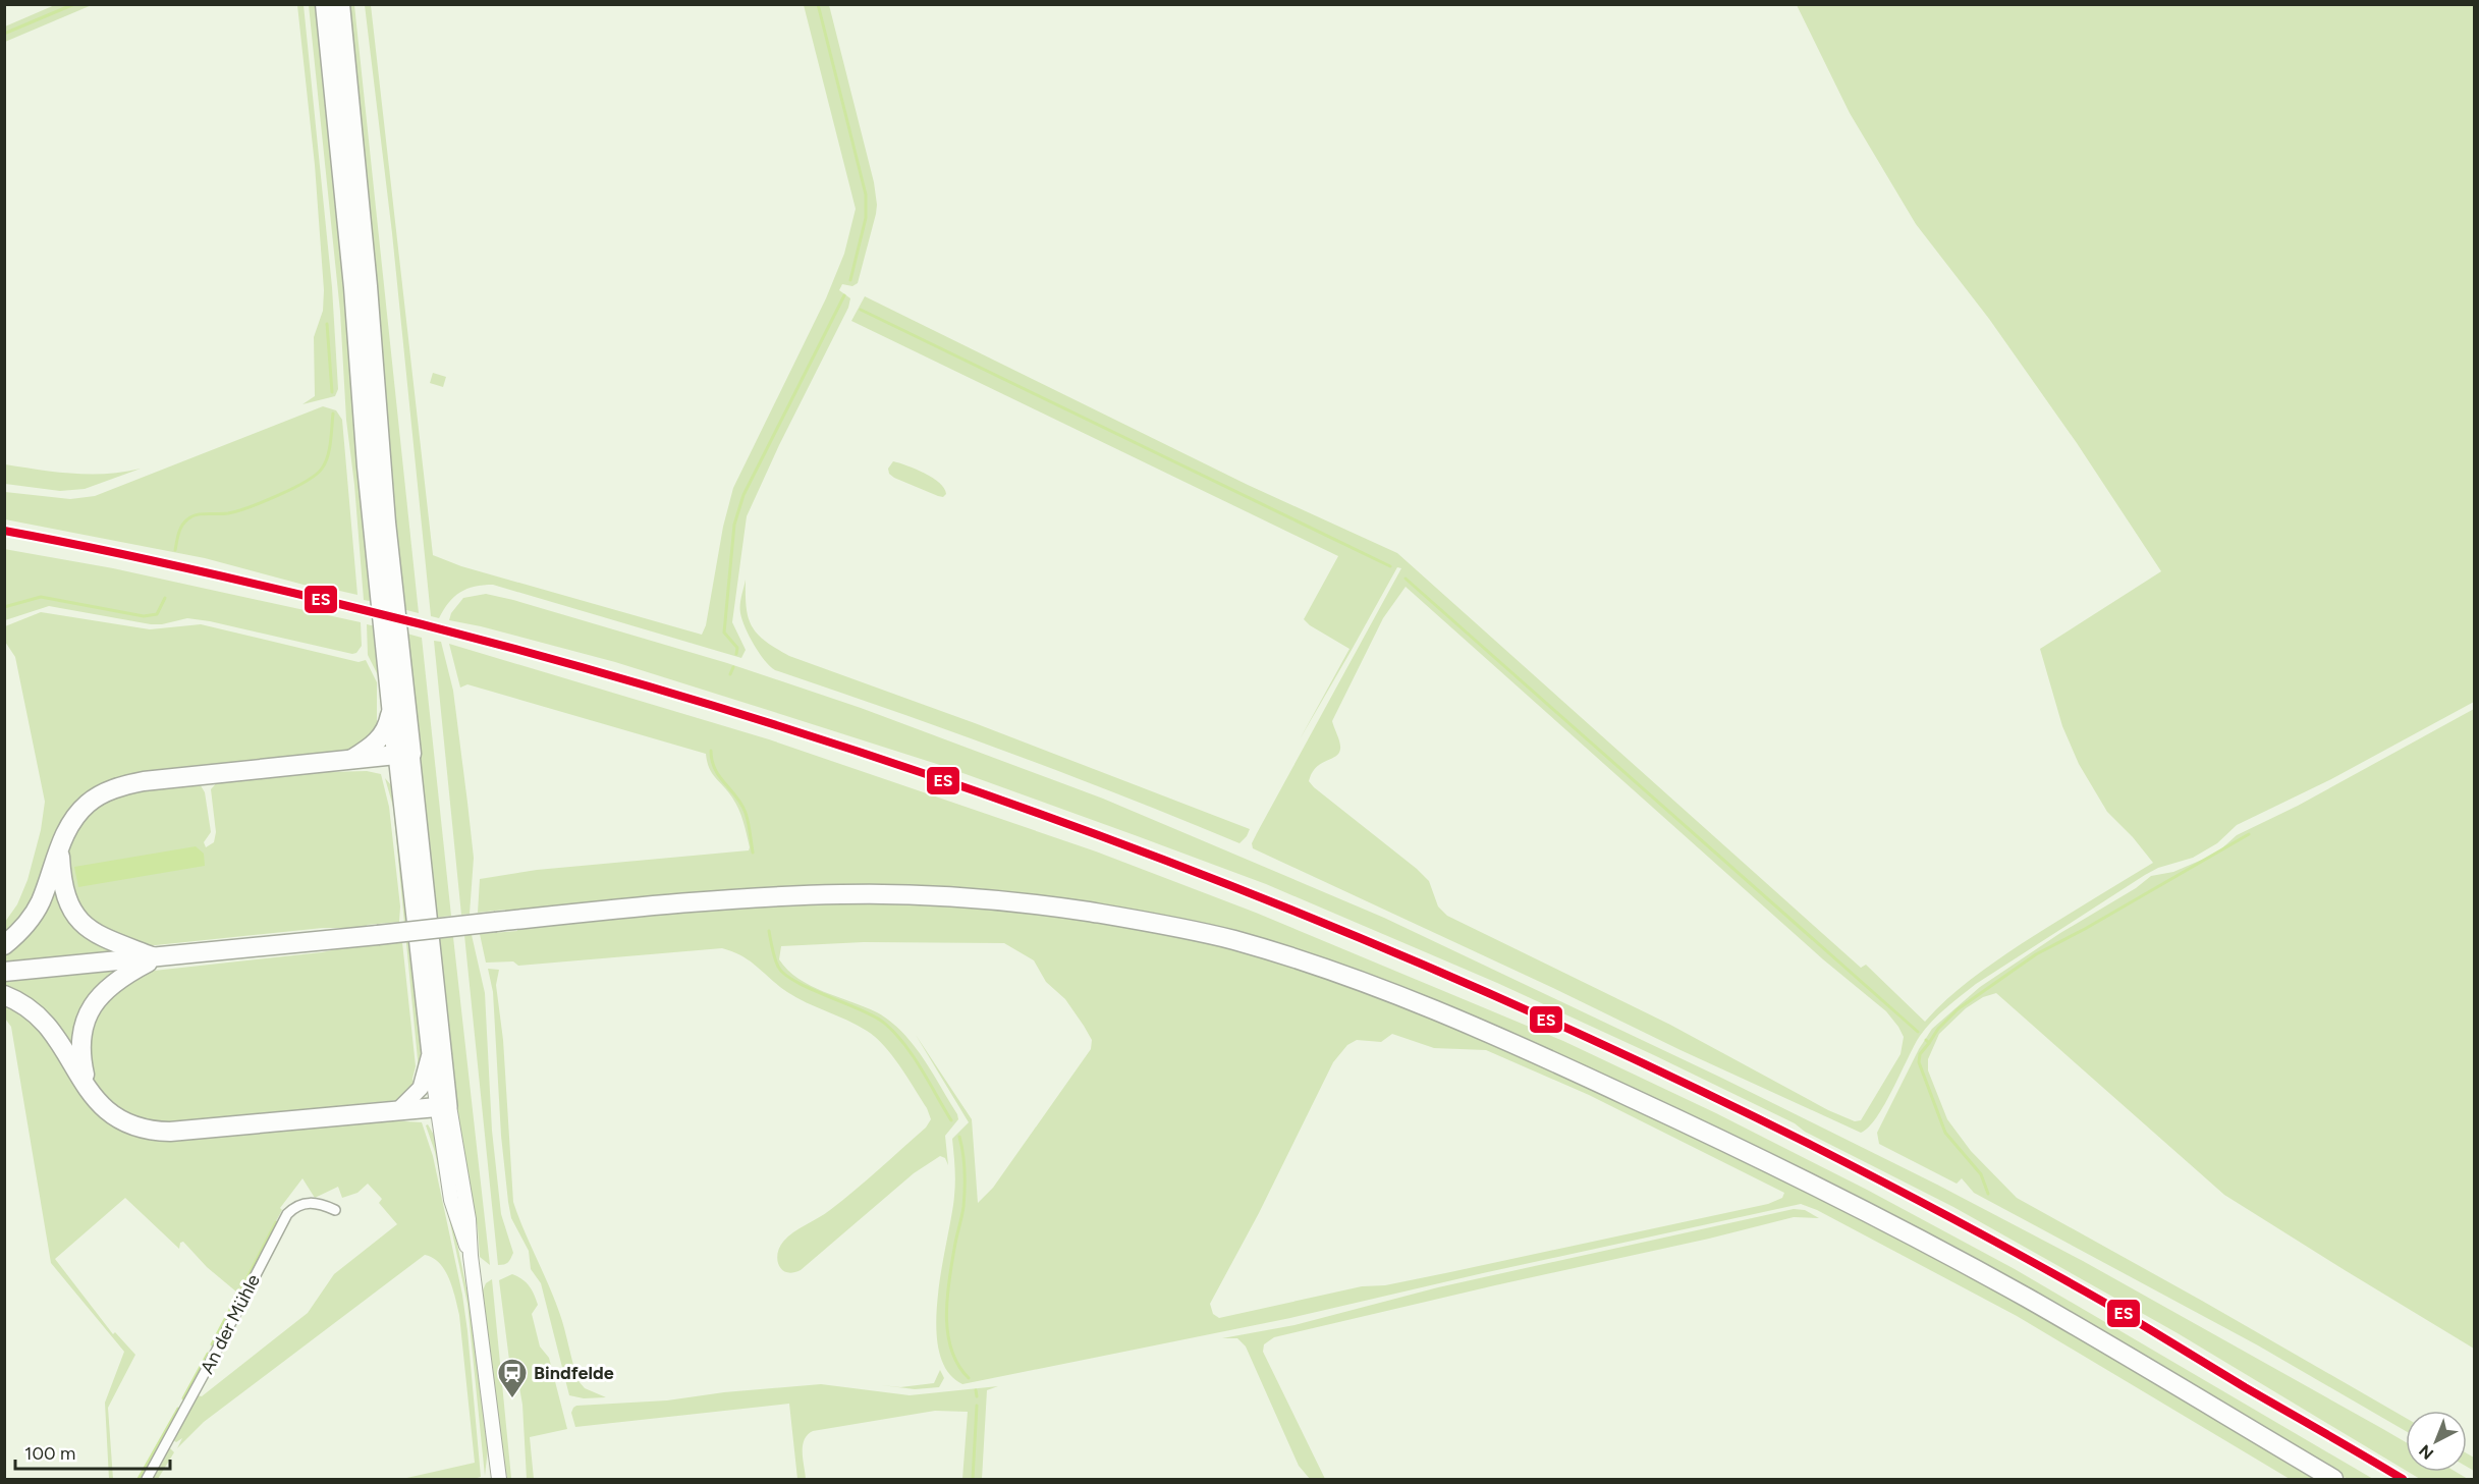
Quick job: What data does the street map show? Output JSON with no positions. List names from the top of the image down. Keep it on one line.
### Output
{"streets":{"street":["An der Mühle"]},"places":{"station":["Bindfelde"]},"lines":["transit line ES"],"scale_bar":"100 m","north":"bottom left"}
